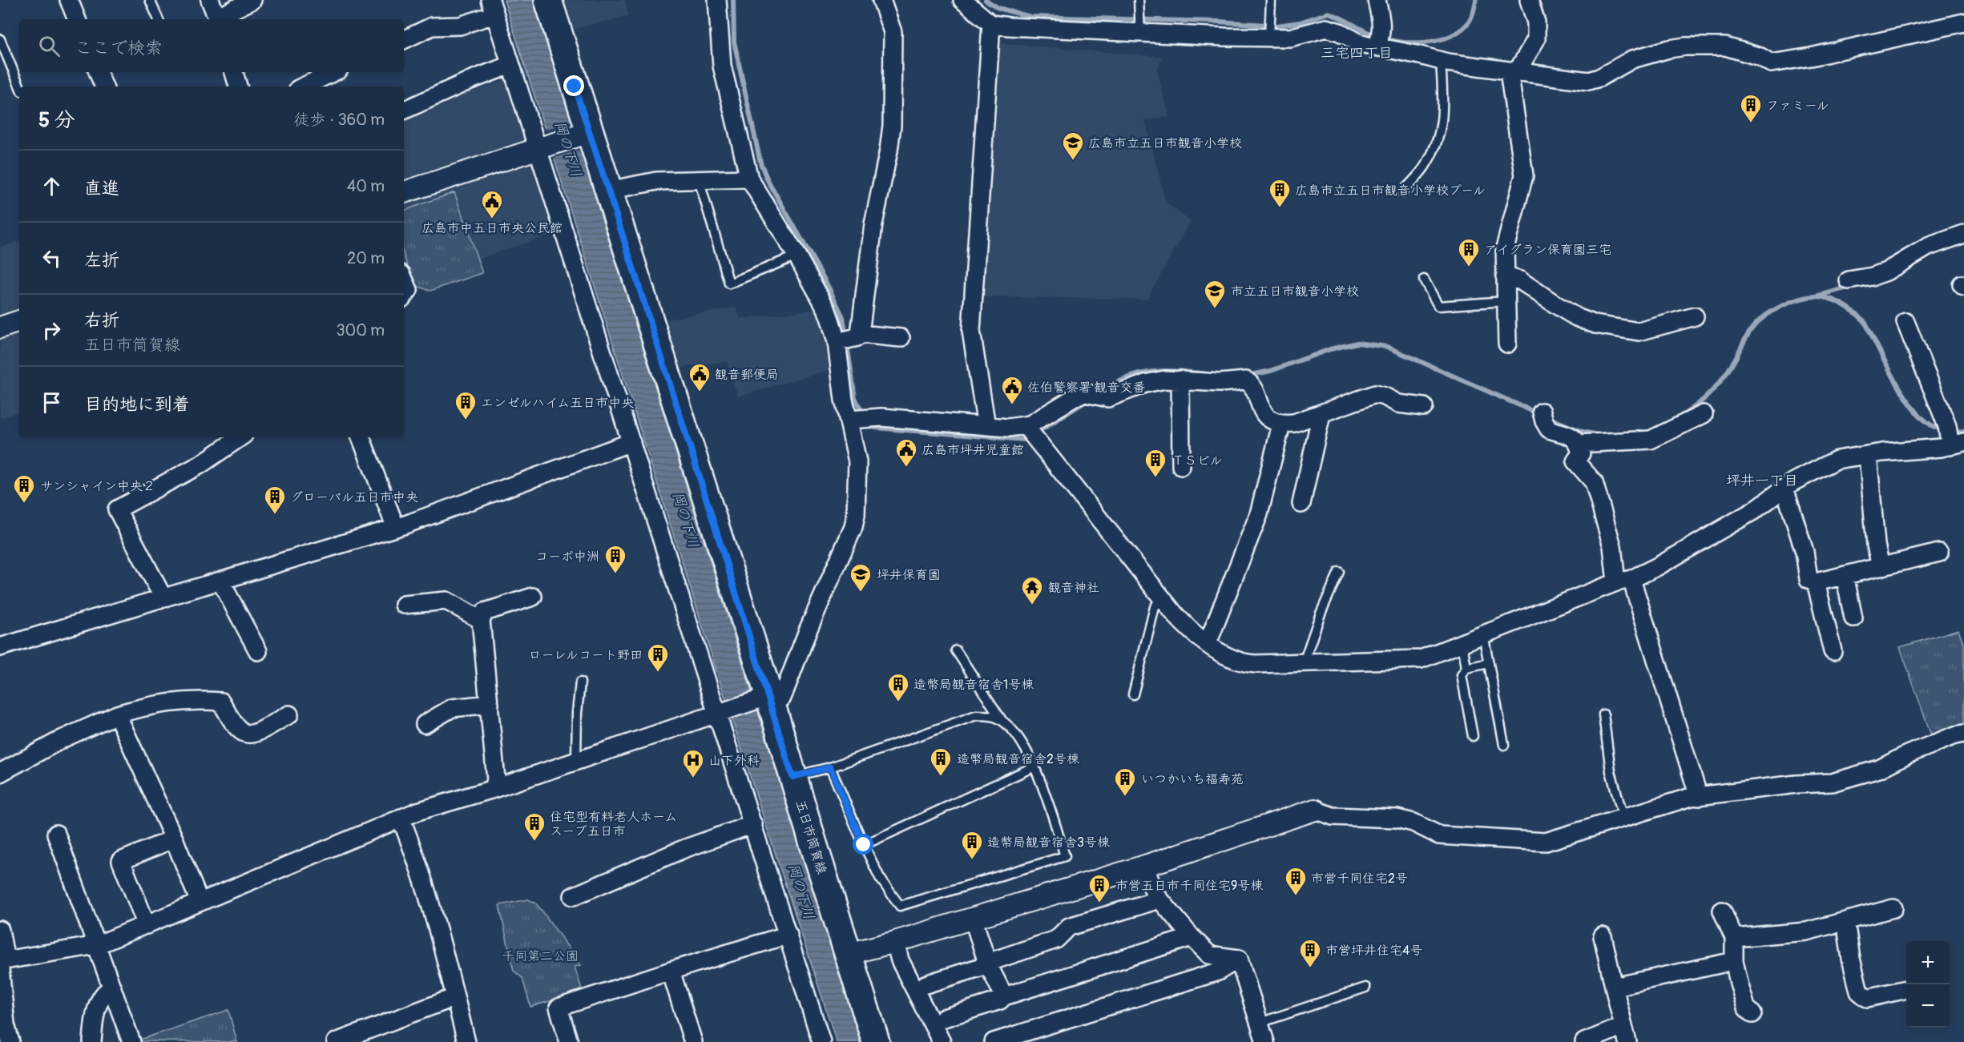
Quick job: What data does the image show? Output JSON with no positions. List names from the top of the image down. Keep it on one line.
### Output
{"streets":{"main road":["五日市筒賀線"]},"districts":["三宅四丁目","坪井一丁目"],"water":["岡の下川"],"parks":["千同第二公園"],"places":{"building":["ファミール","広島市立五日市観音小学校プール","アイグラン保育園三宅","エンゼルハイム五日市中央","ＴＳビル","サンシャイン中央２","グローバル五日市中央","コーポ中洲","ローレルコート野田","造幣局観音宿舎1号棟","造幣局観音宿舎2号棟","いつかいち福寿苑","住宅型有料老人ホーム スープ五日市","造幣局観音宿舎3号棟","市営千同住宅2号","市営五日市千同住宅9号棟","市営坪井住宅4号"],"school or university":["広島市立五日市観音小学校","市立五日市観音小学校","坪井保育園"],"public building":["広島市中五日市央公民館","観音郵便局","佐伯警察署 観音交番","広島市坪井児童館"],"temple":["観音神社"],"hospital":["山下外科"]},"page":{"search":"ここで検索","heading":["5 分","徒歩 · 360 m"],"list":[["直進","40 m"],["左折","20 m"],["右折","五日市筒賀線","300 m"],"目的地に到着"],"map_buttons":["+","−"]}}
